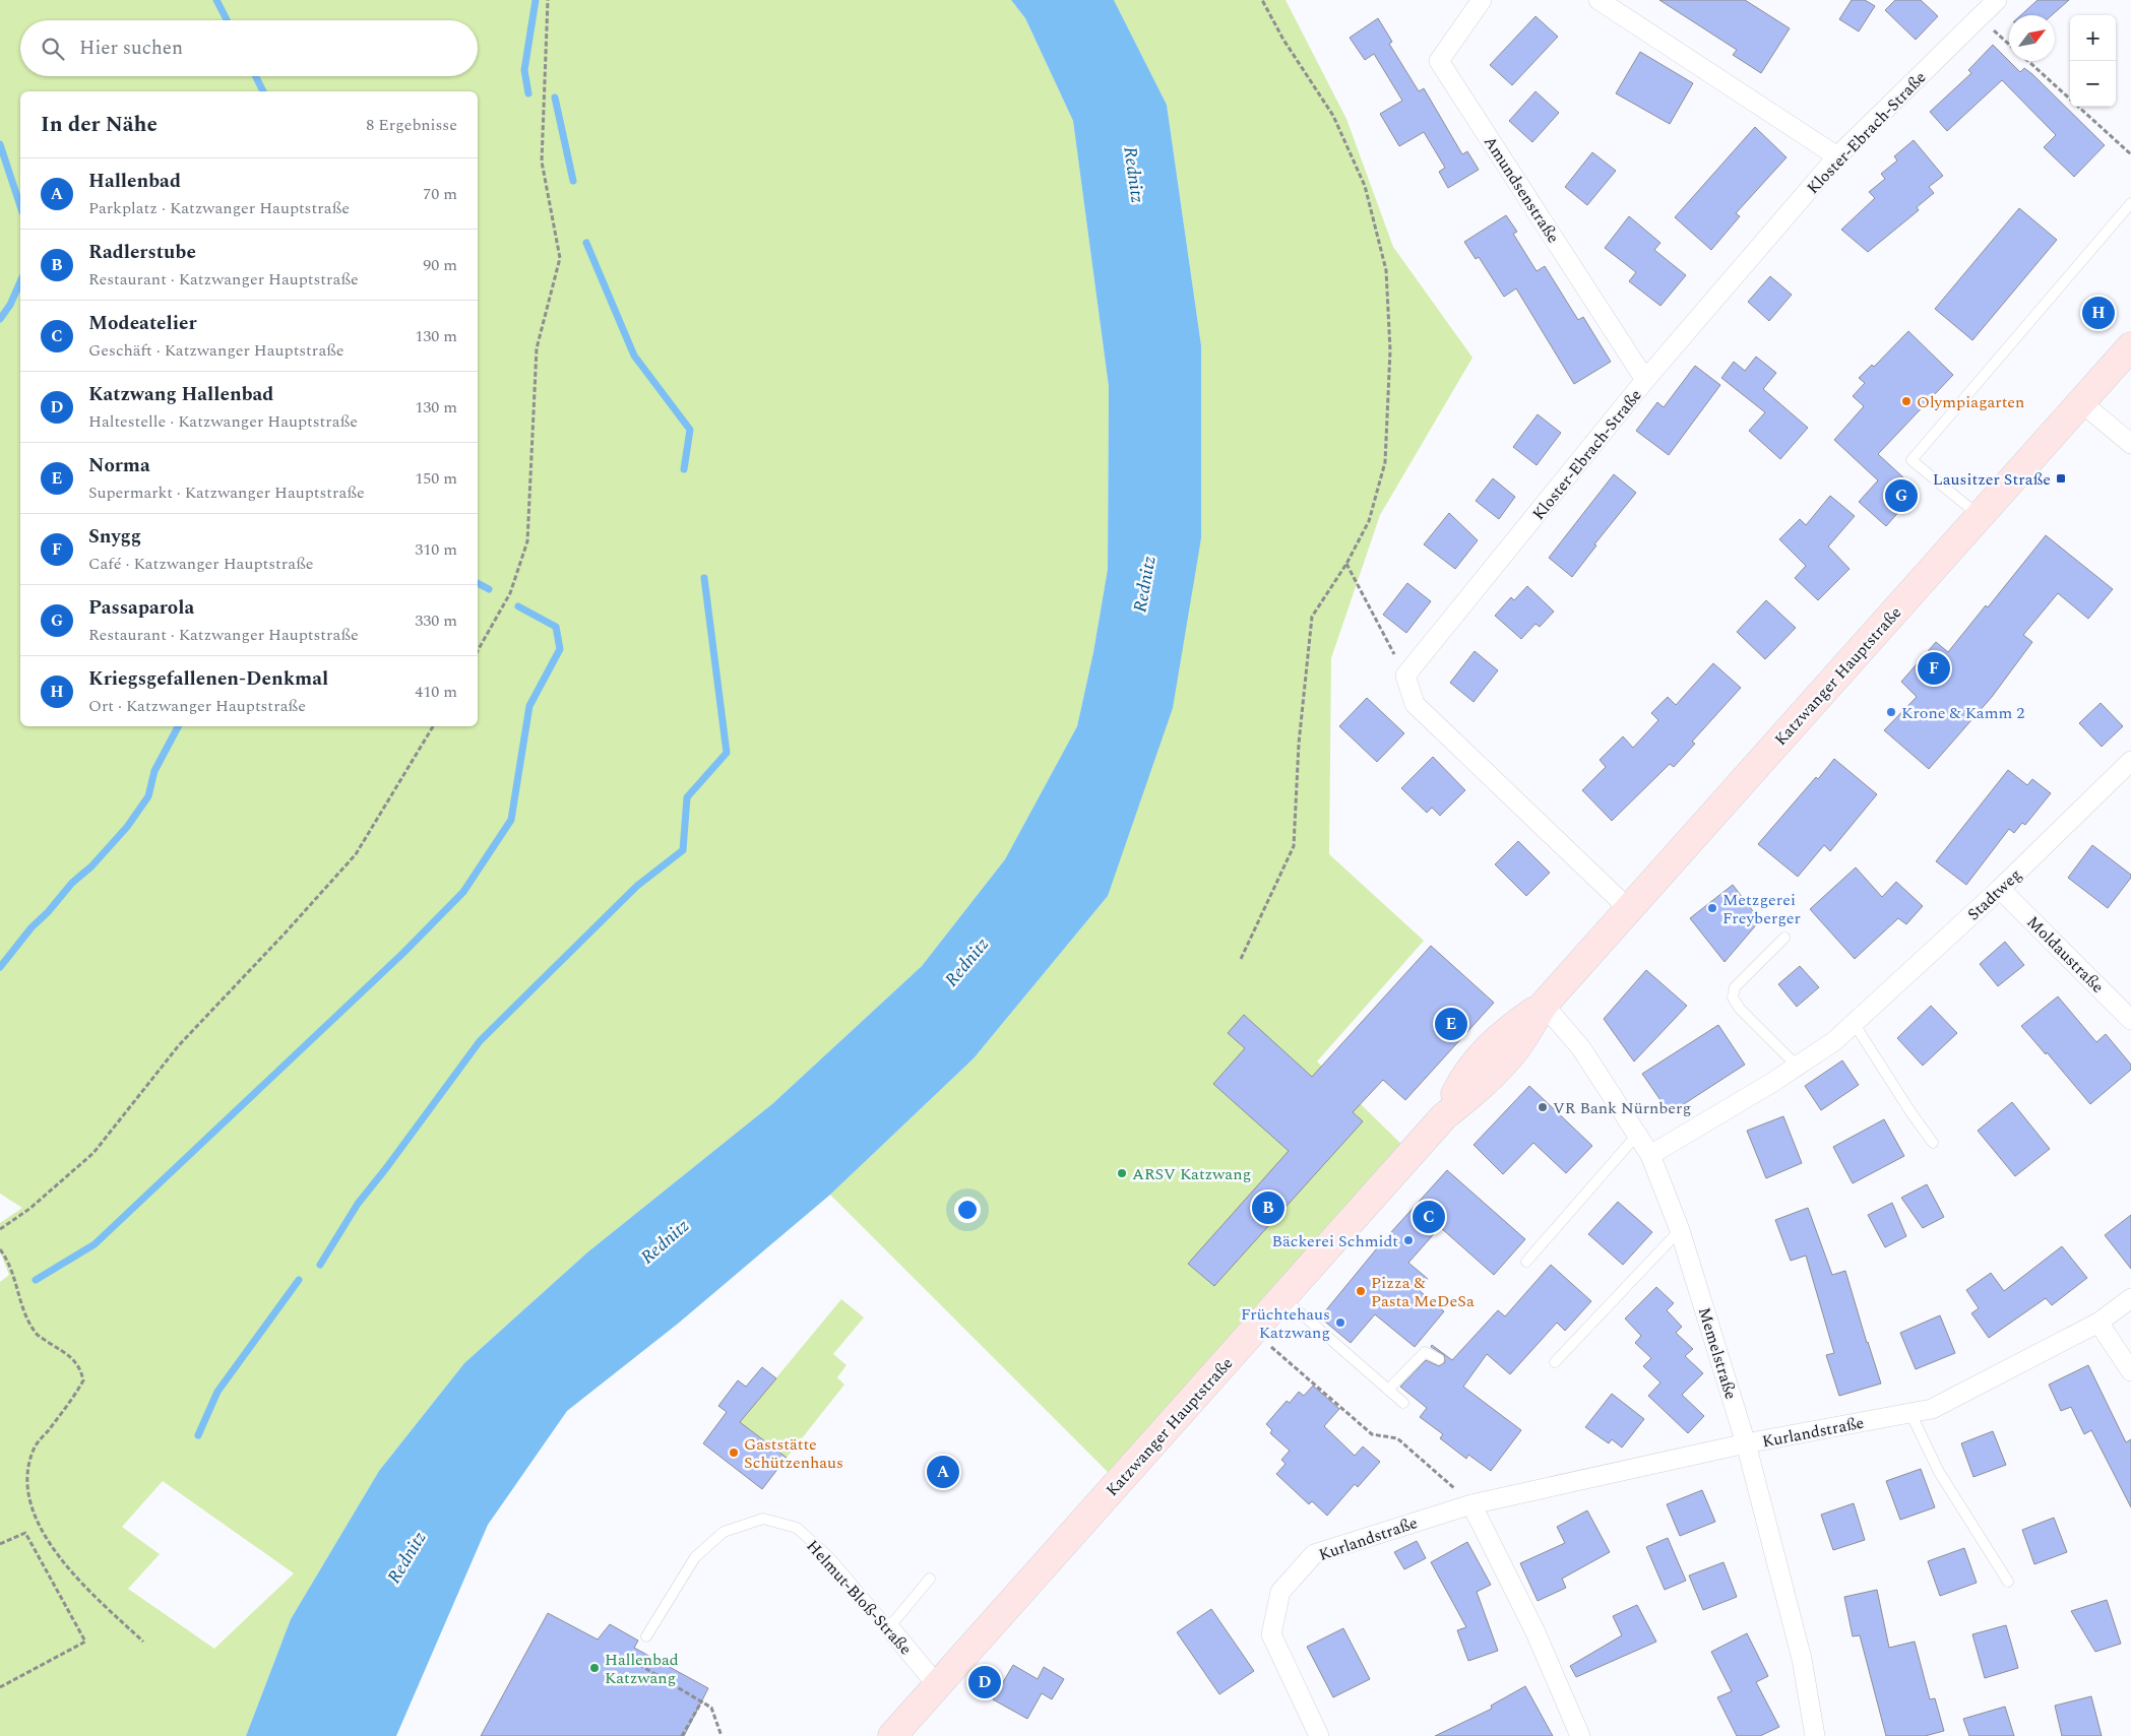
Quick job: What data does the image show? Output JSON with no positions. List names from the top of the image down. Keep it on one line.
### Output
{"streets":{"main road":["Katzwanger Hauptstraße"],"street":["Kloster-Ebrach-Straße","Amundsenstraße","Stadtweg","Moldaustraße","Memelstraße","Kurlandstraße","Helmut-Bloß-Straße"]},"crossings":[["Kloster-Ebrach-Straße","Amundsenstraße"],["Katzwanger Hauptstraße","Memelstraße"],["Katzwanger Hauptstraße","Helmut-Bloß-Straße"],["Stadtweg","Moldaustraße"],["Stadtweg","Memelstraße"],["Memelstraße","Kurlandstraße"]],"water":["Rednitz"],"places":{"other":["Olympiagarten","Krone & Kamm 2","Metzgerei Freyberger","VR Bank Nürnberg","ARSV Katzwang","Bäckerei Schmidt","Pizza & Pasta MeDeSa","Früchtehaus Katzwang","Gaststätte Schützenhaus","Hallenbad Katzwang"],"transit":["Lausitzer Straße"]},"north":"top right","page":{"map_buttons":["+","−"],"search":"Hier suchen","heading":["In der Nähe","8 Ergebnisse"],"list":[{"mark":"A","name":"Hallenbad","note":"Parkplatz · Katzwanger Hauptstraße","value":"70 m"},{"mark":"B","name":"Radlerstube","note":"Restaurant · Katzwanger Hauptstraße","value":"90 m"},{"mark":"C","name":"Modeatelier","note":"Geschäft · Katzwanger Hauptstraße","value":"130 m"},{"mark":"D","name":"Katzwang Hallenbad","note":"Haltestelle · Katzwanger Hauptstraße","value":"130 m"},{"mark":"E","name":"Norma","note":"Supermarkt · Katzwanger Hauptstraße","value":"150 m"},{"mark":"F","name":"Snygg","note":"Café · Katzwanger Hauptstraße","value":"310 m"},{"mark":"G","name":"Passaparola","note":"Restaurant · Katzwanger Hauptstraße","value":"330 m"},{"mark":"H","name":"Kriegsgefallenen-Denkmal","note":"Ort · Katzwanger Hauptstraße","value":"410 m"}],"pins":["H","G","F","E","B","C","A","D"]}}
